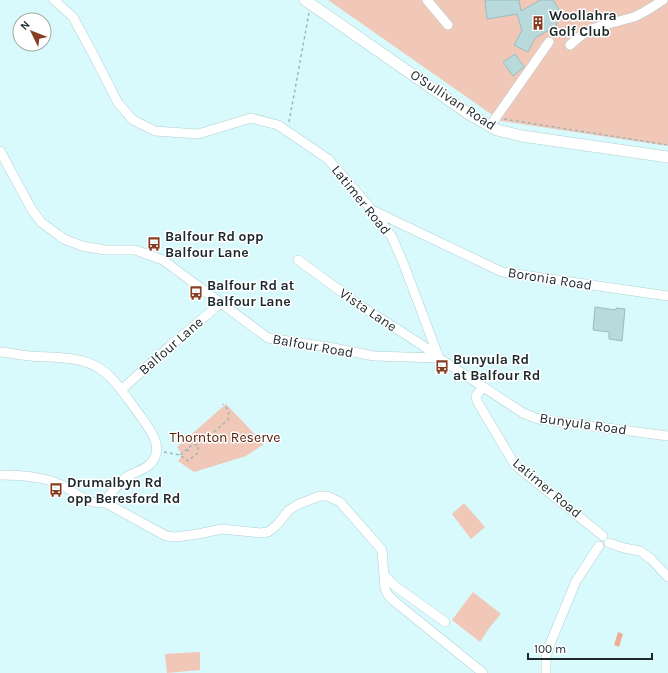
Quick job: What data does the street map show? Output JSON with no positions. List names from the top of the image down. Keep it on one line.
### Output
{"streets":{"main road":["O'Sullivan Road"],"street":["Latimer Road","Boronia Road","Vista Lane","Balfour Lane","Balfour Road","Bunyula Road"]},"crossings":[["Latimer Road","Boronia Road"],["Latimer Road","Vista Lane"],["Latimer Road","Balfour Road"],["Latimer Road","Bunyula Road"],["Vista Lane","Balfour Road"],["Balfour Lane","Balfour Road"]],"parks":["Thornton Reserve"],"places":{"building":["Woollahra Golf Club"],"bus stop":["Balfour Rd opp Balfour Lane","Balfour Rd at Balfour Lane","Bunyula Rd at Balfour Rd","Drumalbyn Rd opp Beresford Rd"]},"scale_bar":"100 m","north":"top left"}
